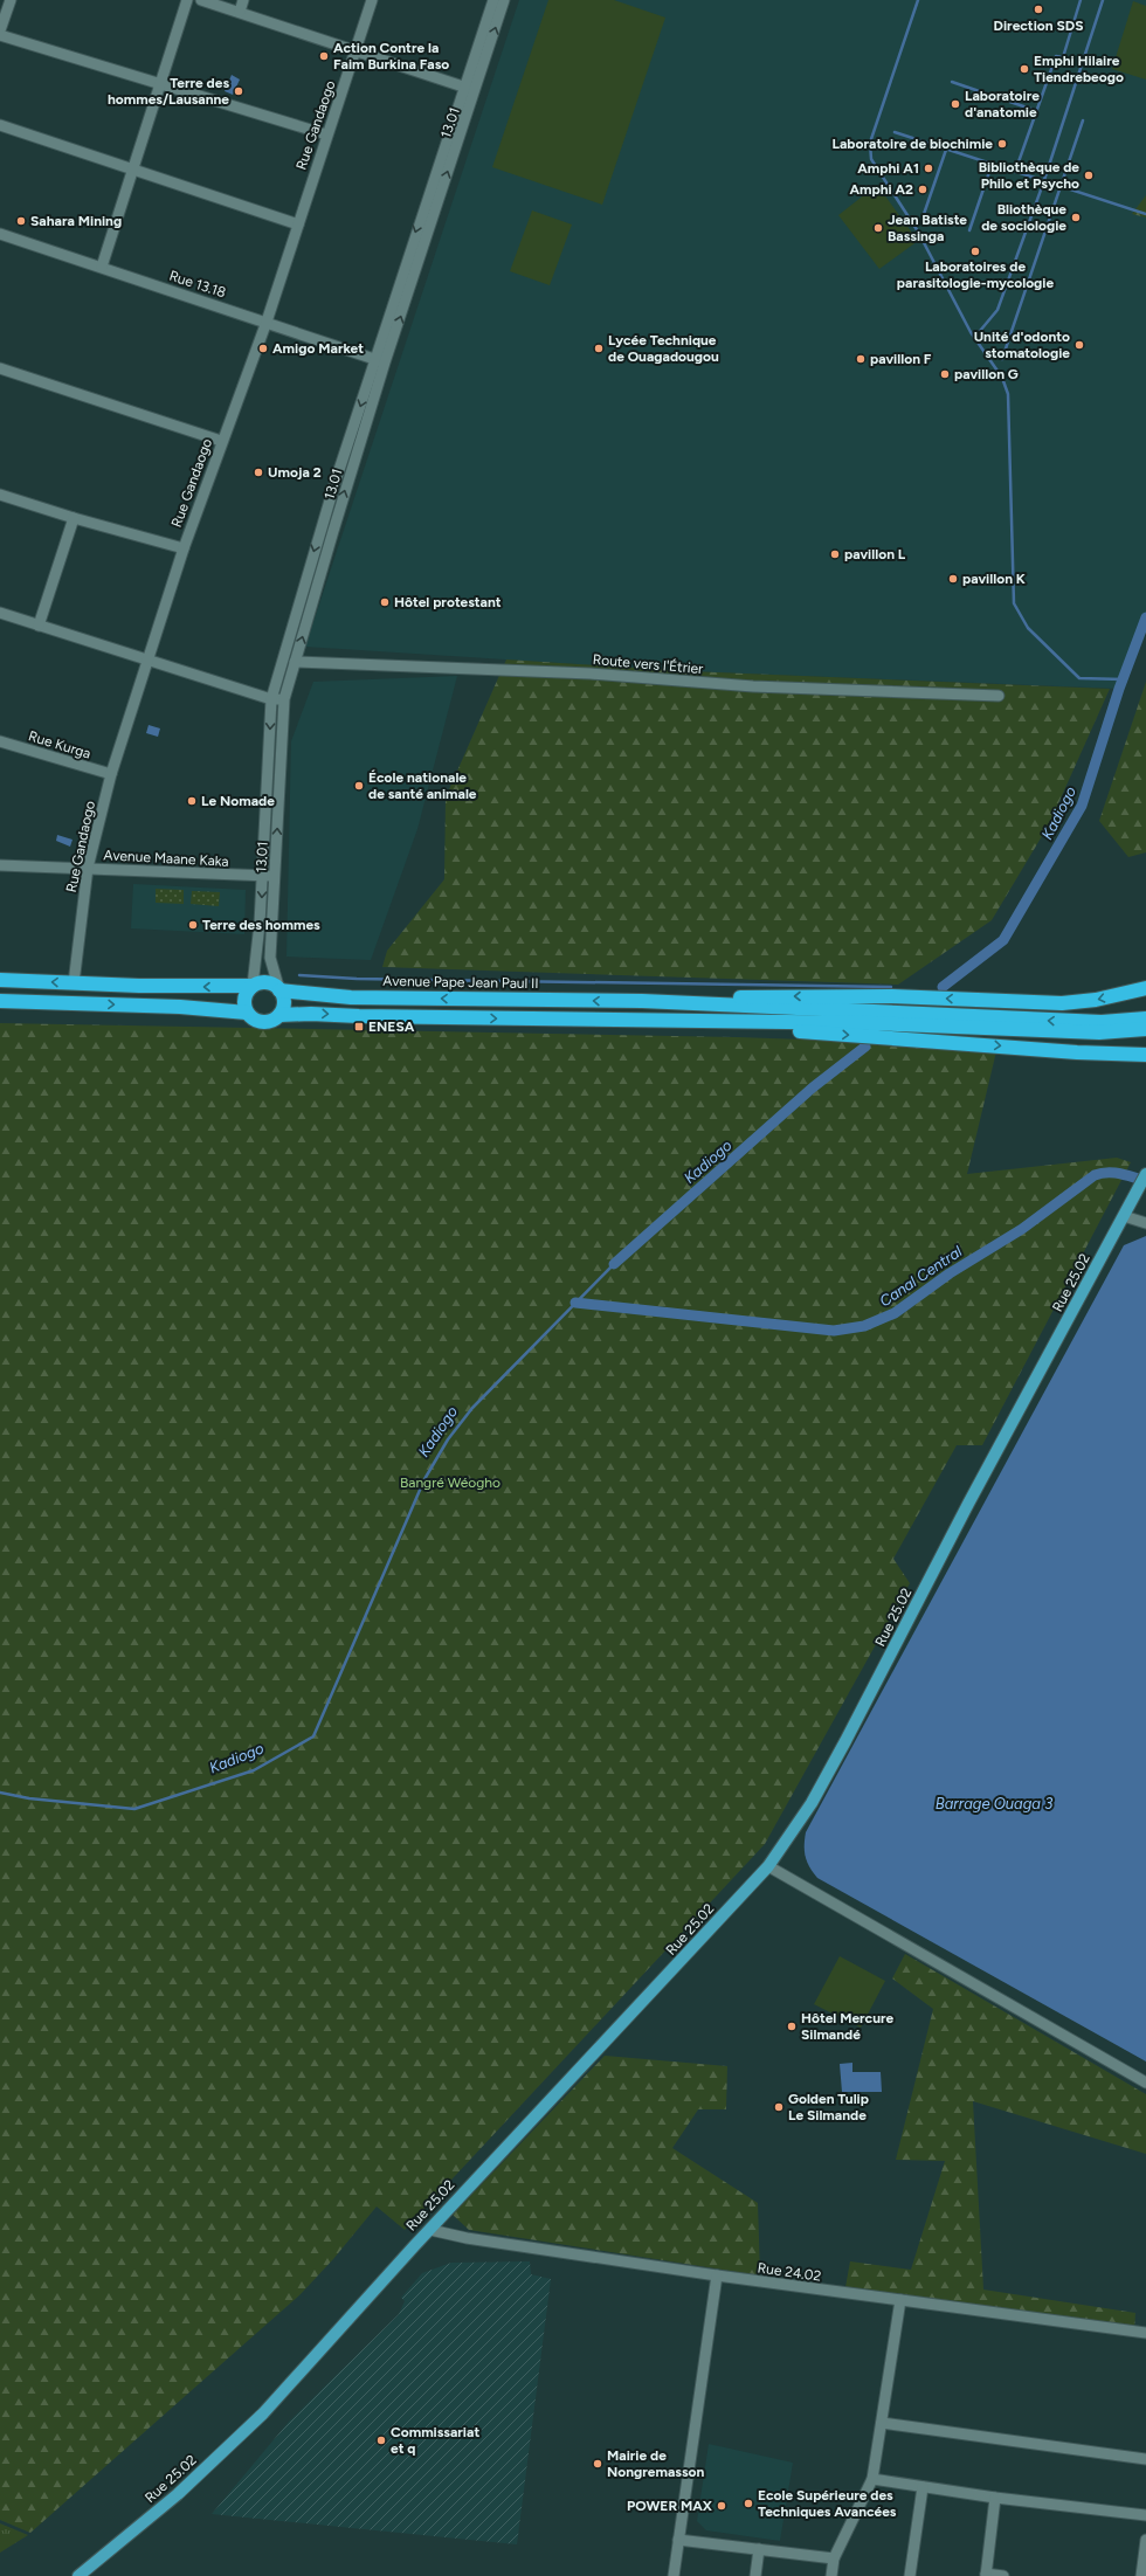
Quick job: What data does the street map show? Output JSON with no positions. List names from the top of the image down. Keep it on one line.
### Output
{"streets":{"highway":["Avenue Pape Jean Paul II"],"main road":["Rue 25.02"],"street":["13.01","Rue Gandaogo","Rue 13.18","Route vers l'Étrier","Rue Kurga","Avenue Maane Kaka","Rue 24.02"]},"crossings":[["13.01","Rue 13.18"],["13.01","Route vers l'Étrier"],["13.01","Avenue Maane Kaka"],["13.01","Avenue Pape Jean Paul II"],["Rue Gandaogo","Rue 13.18"],["Rue Gandaogo","Rue Kurga"],["Rue Gandaogo","Avenue Maane Kaka"],["Rue Gandaogo","Avenue Pape Jean Paul II"],["Rue 25.02","Rue 24.02"]],"water":["Kadiogo","Canal Central","Barrage Ouaga 3"],"parks":["Bangré Wéogho"],"places":{"other":["Direction SDS","Action Contre la Faim Burkina Faso","Emphi Hilaire Tiendrebeogo","Terre des hommes/Lausanne","Laboratoire d'anatomie","Laboratoire de biochimie","Amphi A1","Bibliothèque de Philo et Psycho","Amphi A2","Bliothèque de sociologie","Sahara Mining","Jean Batiste Bassinga","Laboratoires de parasitologie-mycologie","Unité d'odonto stomatologie","Amigo Market","Lycée Technique de Ouagadougou","pavillon F","pavillon G","Umoja 2","pavillon L","pavillon K","Hôtel protestant","École nationale de santé animale","Le Nomade","Terre des hommes","Hôtel Mercure Silmandé","Golden Tulip Le Silmande","Commissariat et q","Mairie de Nongremasson","Ecole Supérieure des Techniques Avancées","POWER MAX"],"transit":["ENESA"]}}
